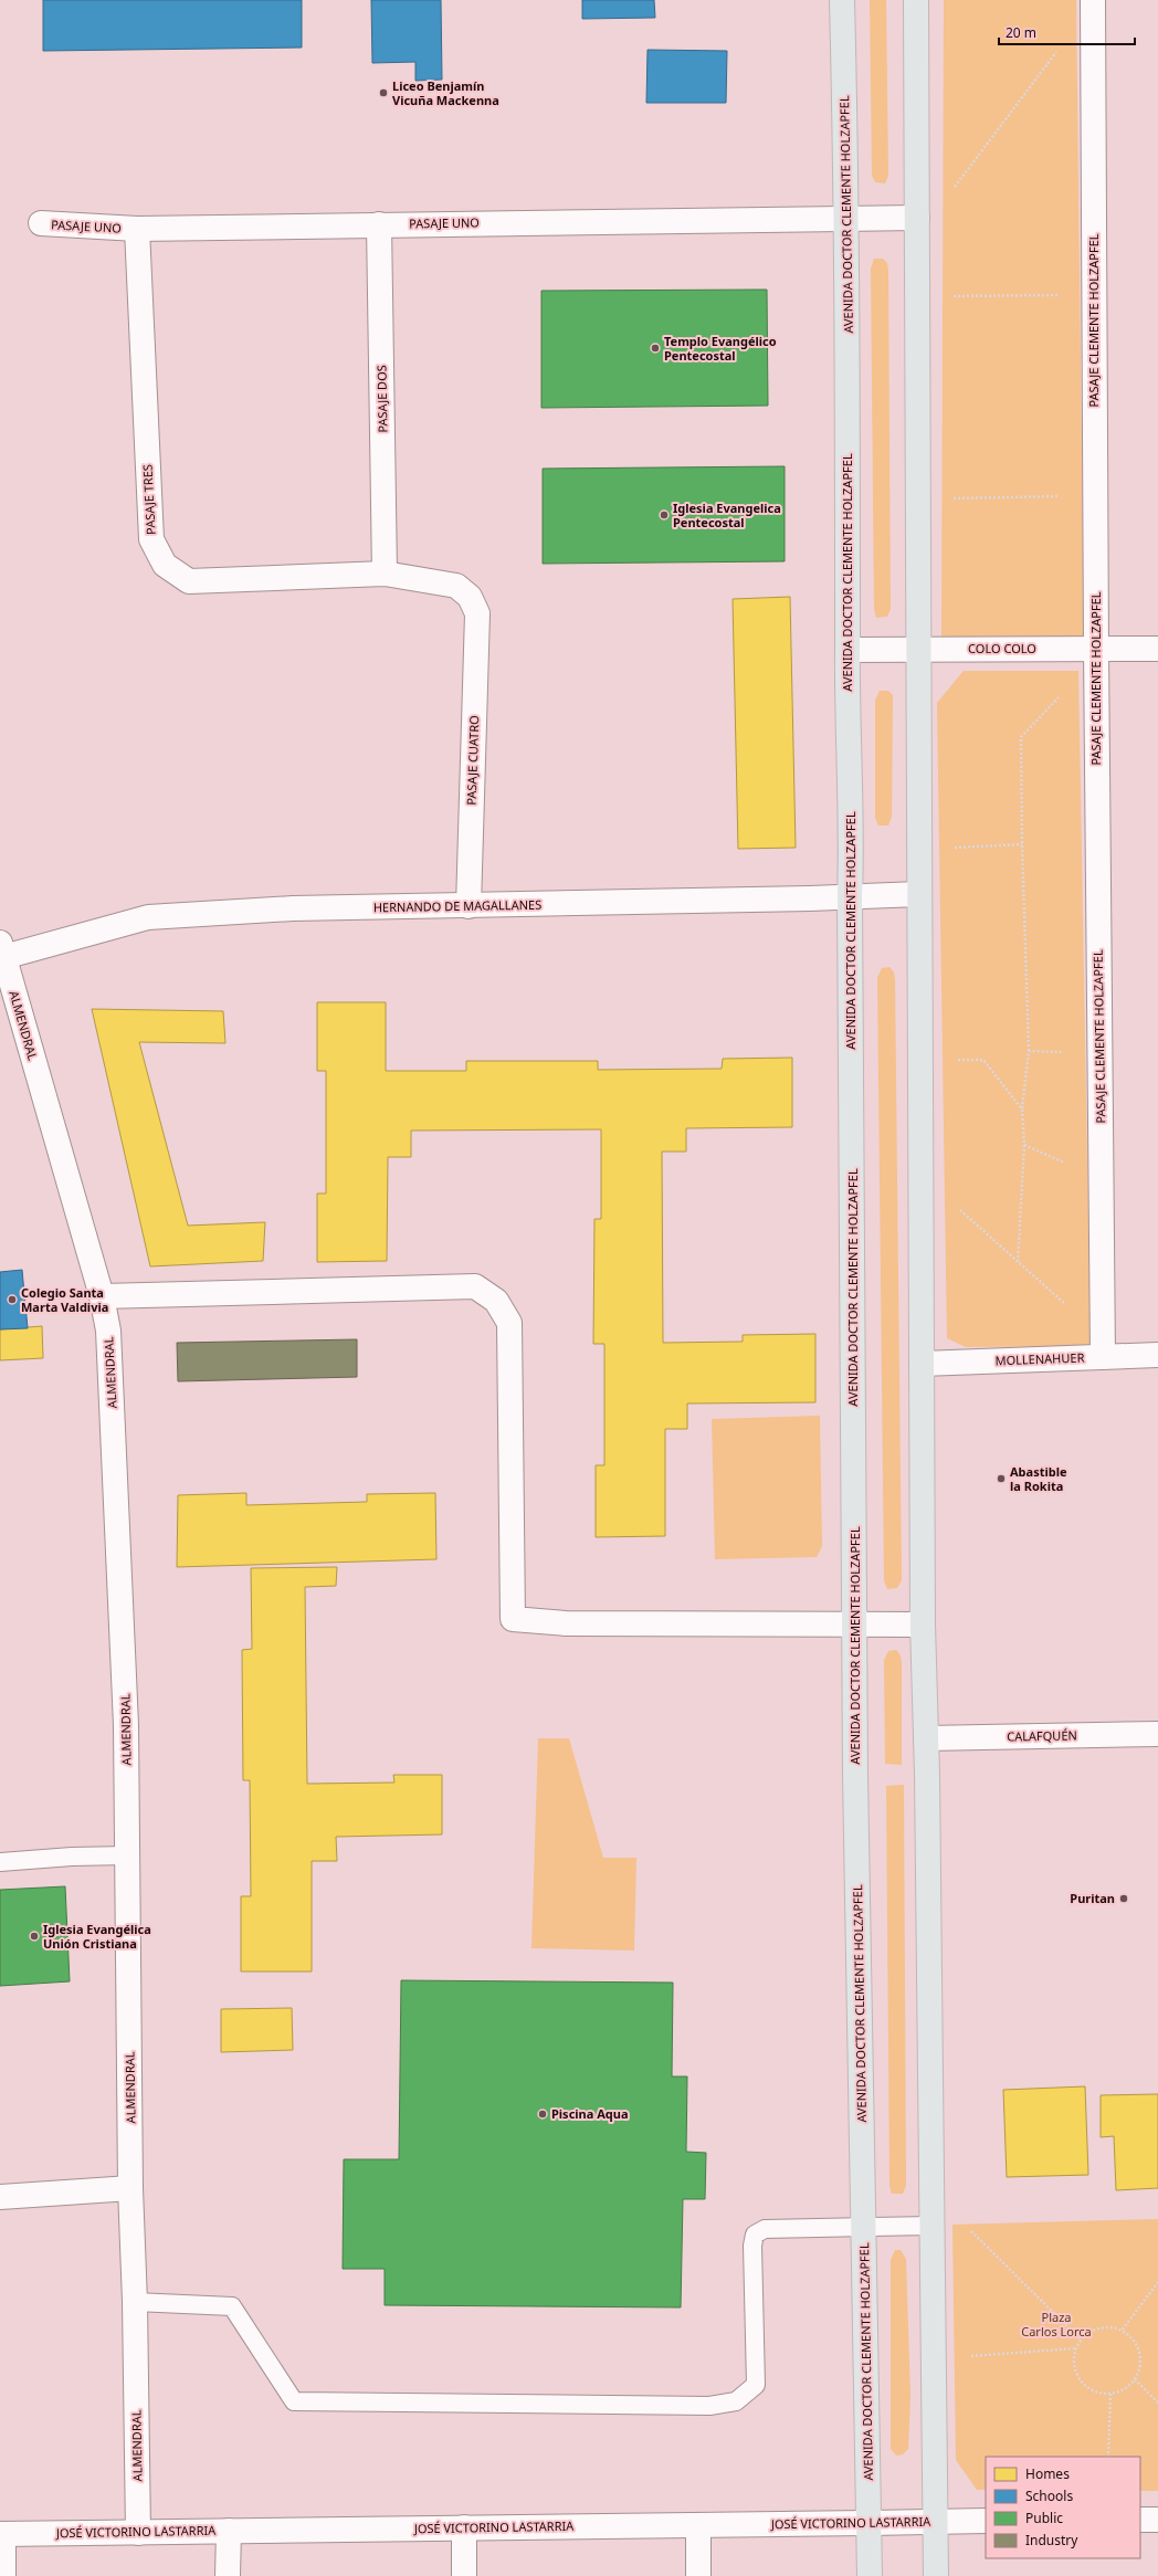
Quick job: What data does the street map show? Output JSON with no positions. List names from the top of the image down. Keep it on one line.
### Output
{"streets":{"main road":["AVENIDA DOCTOR CLEMENTE HOLZAPFEL"],"street":["PASAJE UNO","PASAJE CLEMENTE HOLZAPFEL","PASAJE DOS","PASAJE TRES","COLO COLO","PASAJE CUATRO","HERNANDO DE MAGALLANES","ALMENDRAL","MOLLENAHUER","CALAFQUÉN","JOSÉ VICTORINO LASTARRIA"]},"crossings":[["AVENIDA DOCTOR CLEMENTE HOLZAPFEL","PASAJE UNO"],["AVENIDA DOCTOR CLEMENTE HOLZAPFEL","COLO COLO"],["AVENIDA DOCTOR CLEMENTE HOLZAPFEL","HERNANDO DE MAGALLANES"],["AVENIDA DOCTOR CLEMENTE HOLZAPFEL","JOSÉ VICTORINO LASTARRIA"],["PASAJE UNO","PASAJE DOS"],["PASAJE UNO","PASAJE TRES"],["PASAJE CLEMENTE HOLZAPFEL","COLO COLO"],["PASAJE CLEMENTE HOLZAPFEL","MOLLENAHUER"],["PASAJE DOS","PASAJE TRES"],["PASAJE TRES","PASAJE CUATRO"],["PASAJE CUATRO","HERNANDO DE MAGALLANES"],["HERNANDO DE MAGALLANES","ALMENDRAL"],["ALMENDRAL","JOSÉ VICTORINO LASTARRIA"]],"parks":["Plaza Carlos Lorca"],"places":["Liceo Benjamín Vicuña Mackenna","Templo Evangélico Pentecostal","Iglesia Evangelica Pentecostal","Colegio Santa Marta Valdivia","Abastible la Rokita","Puritan","Iglesia Evangélica Unión Cristiana","Piscina Aqua"],"legend":["Homes","Schools","Public","Industry"],"scale_bar":"20 m"}
